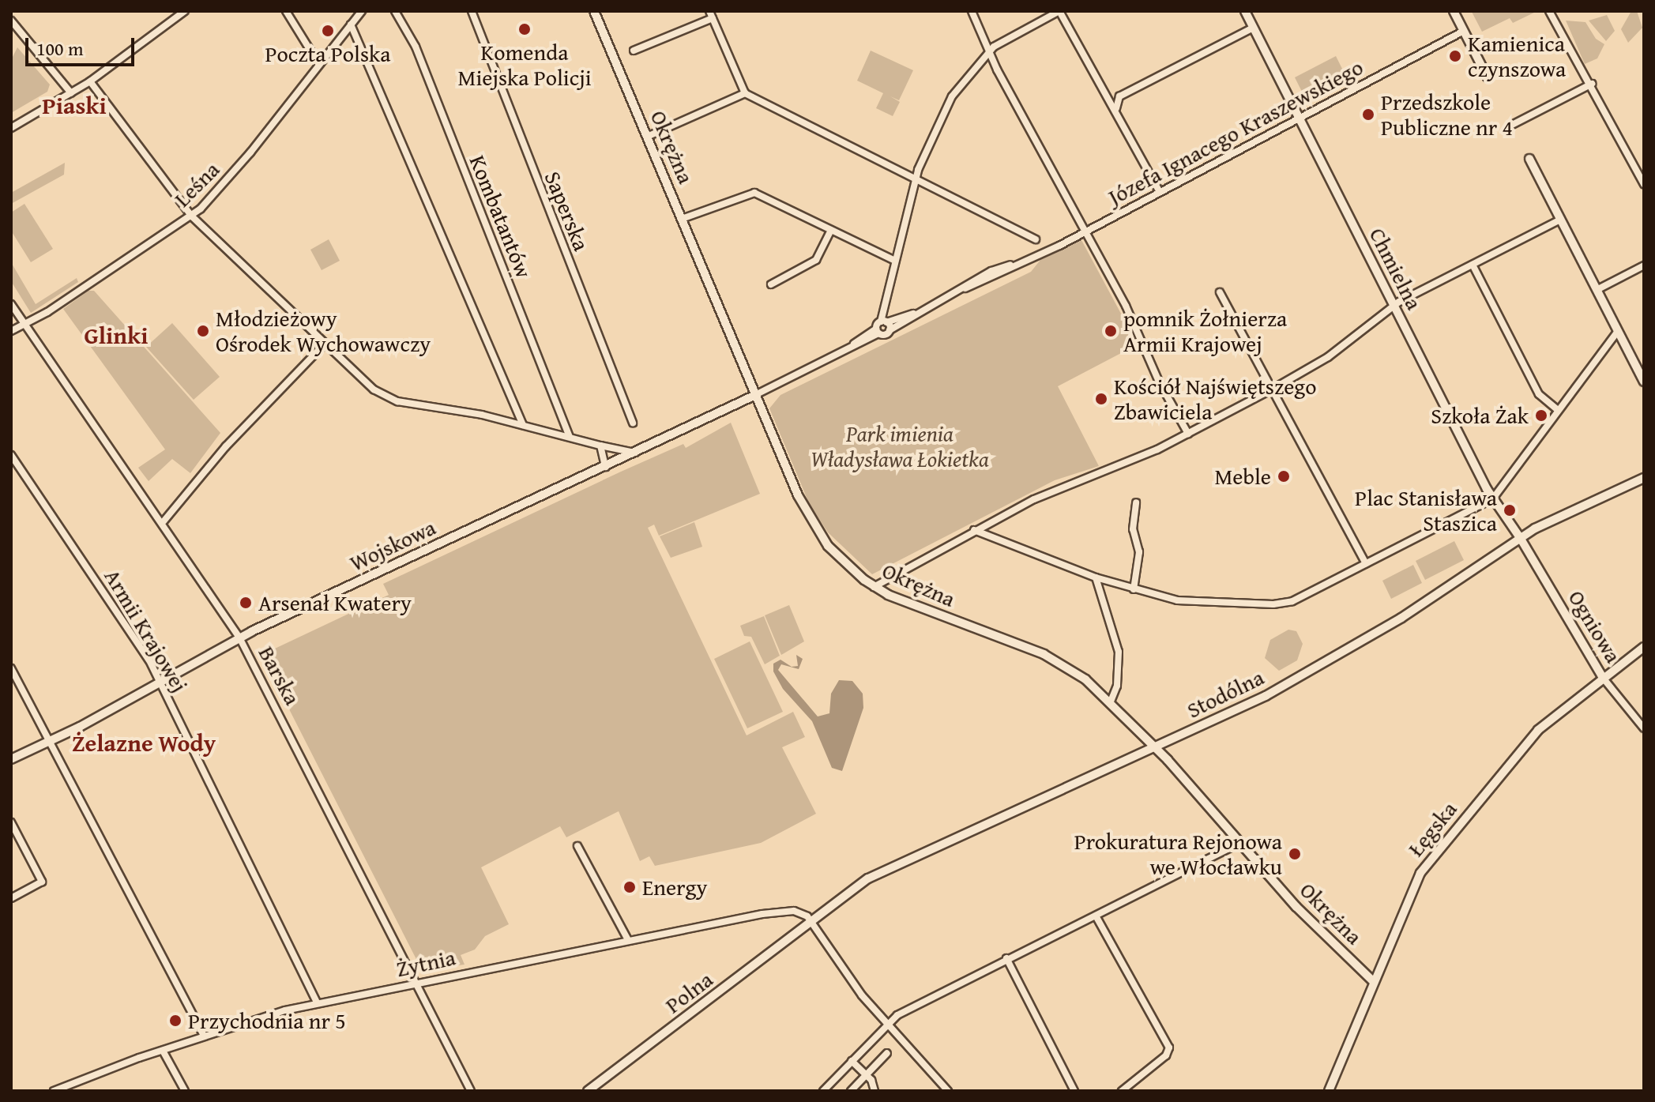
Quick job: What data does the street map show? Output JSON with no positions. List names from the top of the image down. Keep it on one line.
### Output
{"streets":{"street":["Józefa Ignacego Kraszewskiego","Okrężna","Leśna","Saperska","Kombatantów","Chmielna","Wojskowa","Ogniowa","Armii Krajowej","Barska","Stodólna","Łęgska","Żytnia","Polna"]},"crossings":[["Józefa Ignacego Kraszewskiego","Chmielna"],["Okrężna","Wojskowa"],["Okrężna","Stodólna"],["Okrężna","Łęgska"],["Leśna","Barska"],["Chmielna","Ogniowa"],["Chmielna","Stodólna"],["Wojskowa","Armii Krajowej"],["Wojskowa","Barska"],["Ogniowa","Stodólna"],["Ogniowa","Łęgska"],["Armii Krajowej","Żytnia"],["Barska","Żytnia"],["Stodólna","Żytnia"],["Stodólna","Polna"],["Żytnia","Polna"]],"districts":["Piaski","Glinki","Żelazne Wody"],"parks":["Park imienia Władysława Łokietka"],"places":["Komenda Miejska Policji","Poczta Polska","Kamienica czynszowa","Przedszkole Publiczne nr 4","Młodzieżowy Ośrodek Wychowawczy","pomnik Żołnierza Armii Krajowej","Kościół Najświętszego Zbawiciela","Szkoła Żak","Meble","Plac Stanisława Staszica","Arsenał Kwatery","Prokuratura Rejonowa we Włocławku","Energy","Przychodnia nr 5"],"scale_bar":"100 m"}
